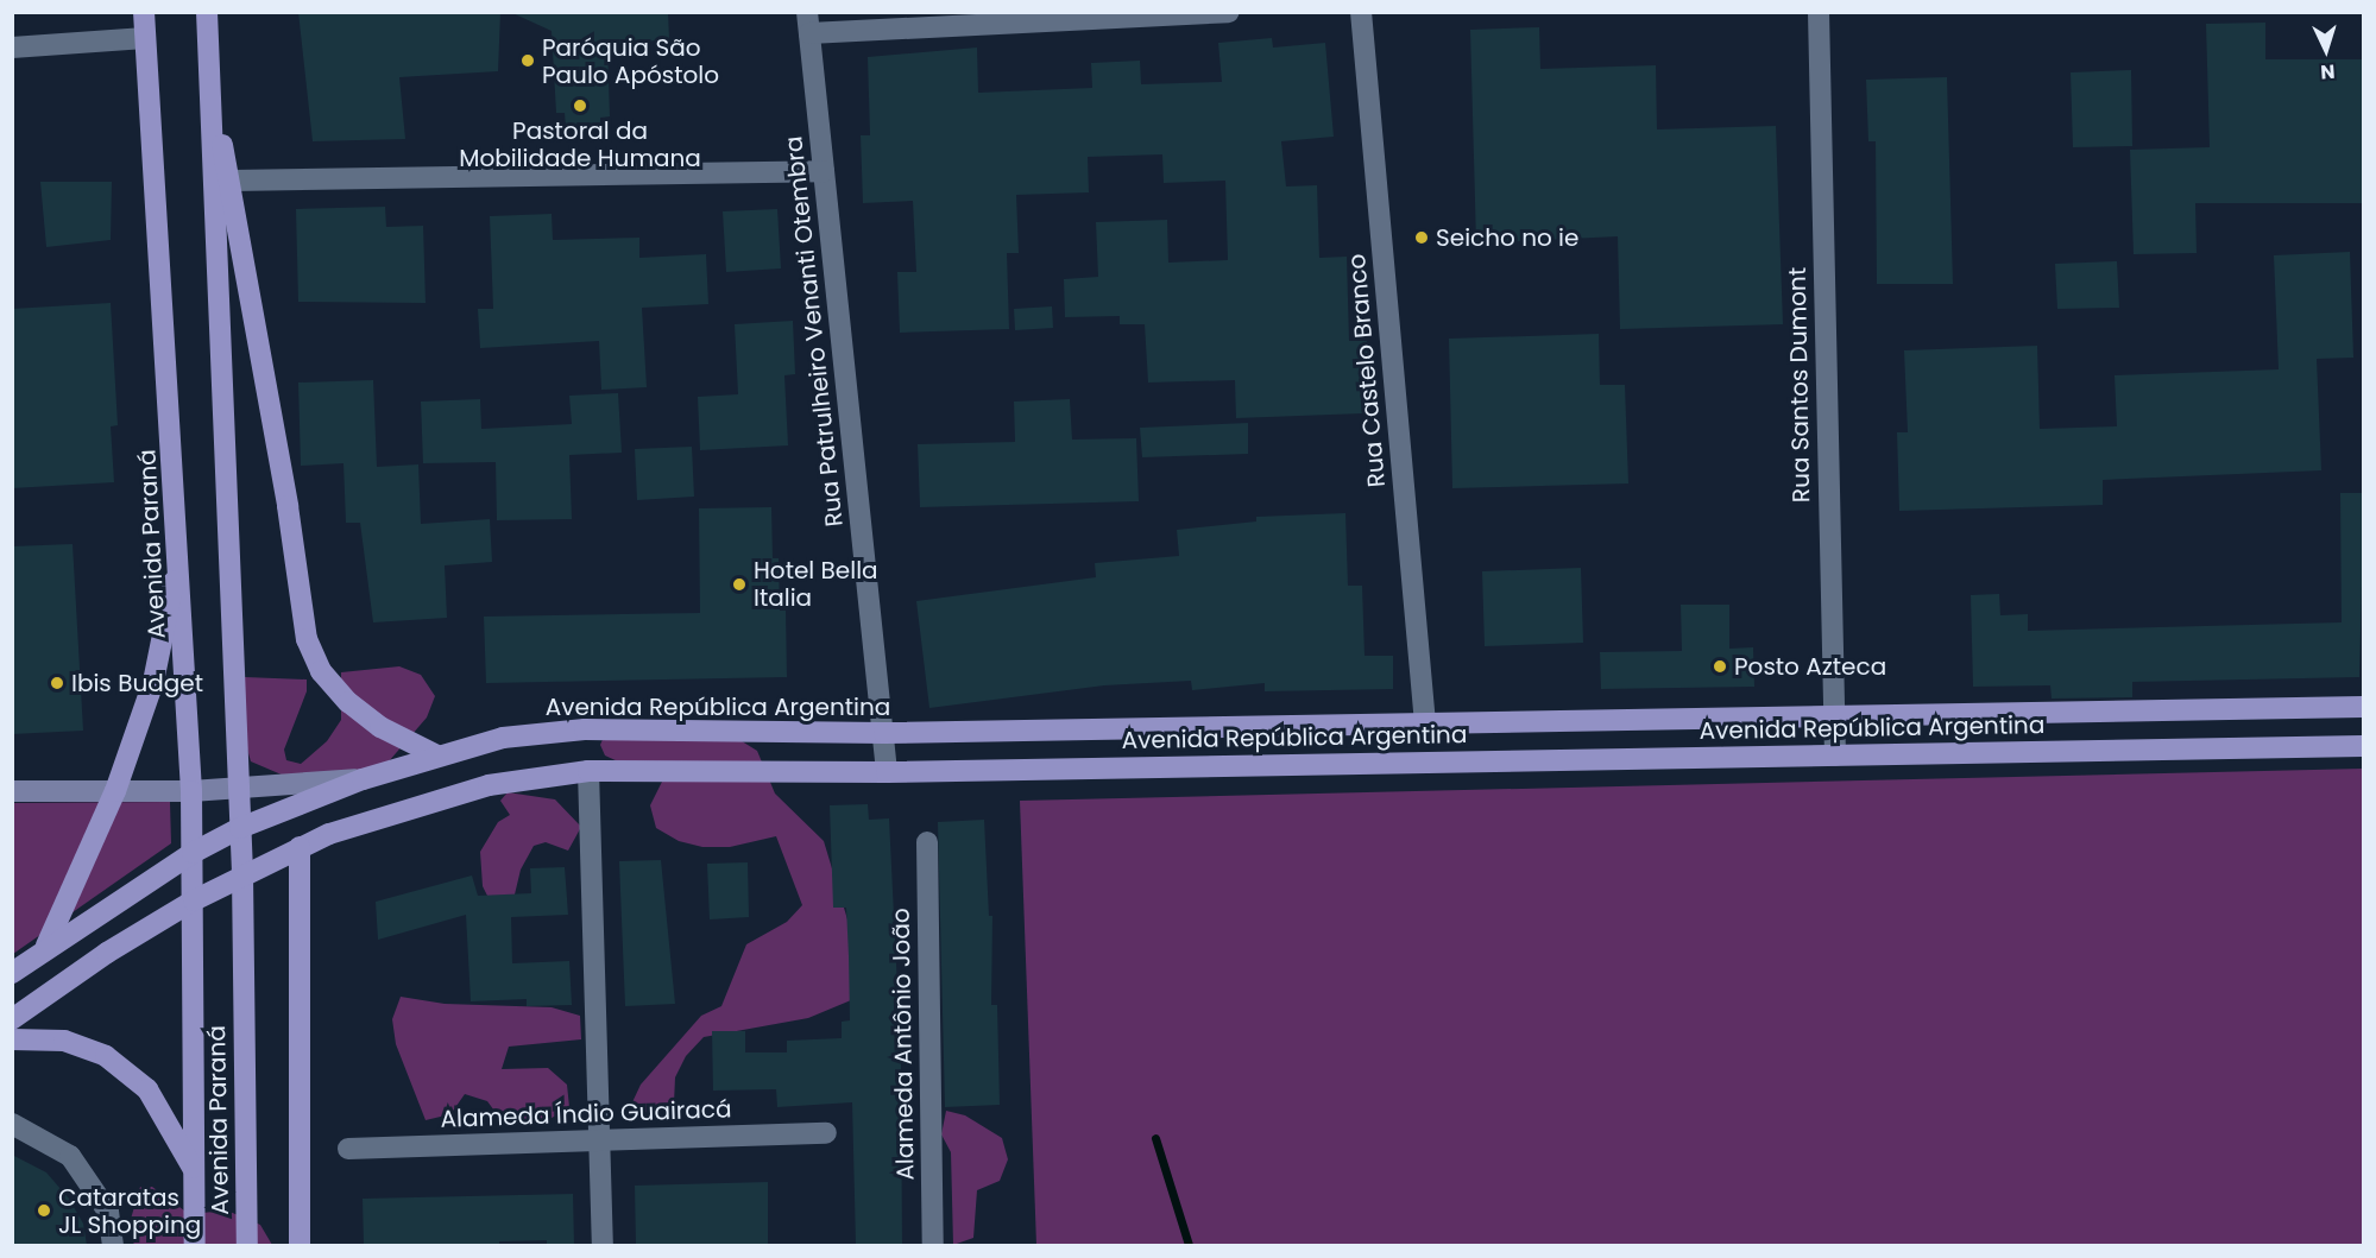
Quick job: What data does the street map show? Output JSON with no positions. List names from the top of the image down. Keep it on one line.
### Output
{"streets":{"main road":["Avenida Paraná","Avenida República Argentina"],"street":["Rua Patrulheiro Venanti Otembra","Rua Castelo Branco","Rua Santos Dumont","Alameda Antônio João","Alameda Índio Guairacá"]},"crossings":[["Rua Patrulheiro Venanti Otembra","Avenida República Argentina"],["Rua Castelo Branco","Avenida República Argentina"],["Rua Santos Dumont","Avenida República Argentina"],["Avenida Paraná","Avenida República Argentina"]],"places":["Paróquia São Paulo Apóstolo","Pastoral da Mobilidade Humana","Seicho no ie","Hotel Bella Italia","Posto Azteca","Ibis Budget","Cataratas JL Shopping"],"north":"bottom"}
